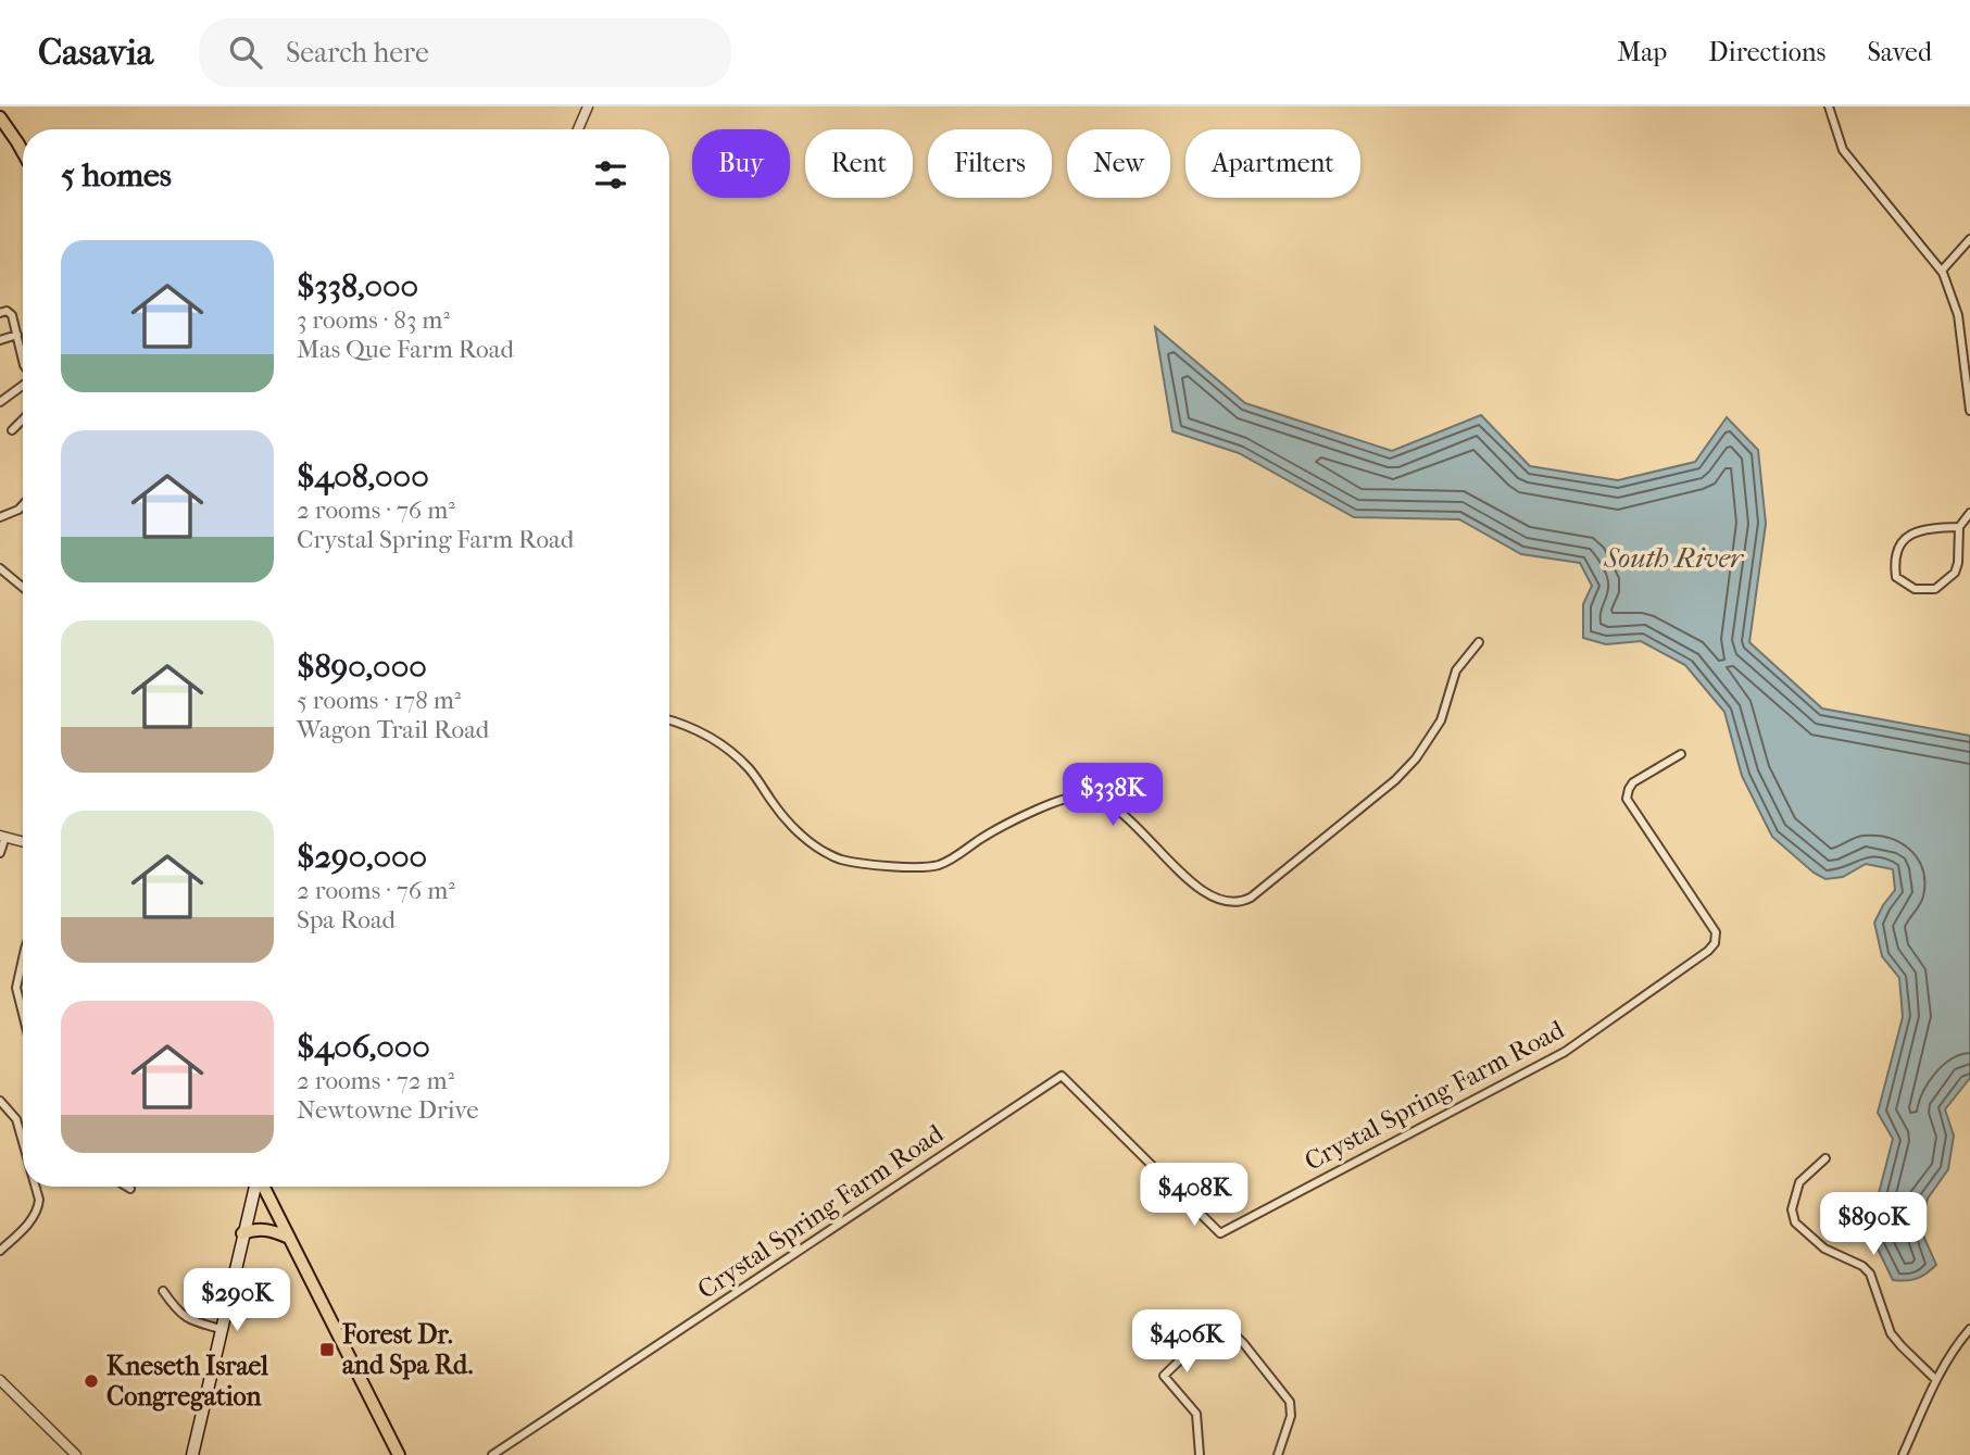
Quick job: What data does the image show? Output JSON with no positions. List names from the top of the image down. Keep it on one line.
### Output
{"streets":{"street":["Crystal Spring Farm Road"]},"water":["South River"],"places":{"transit":["Forest Dr. and Spa Rd."],"other":["Kneseth Israel Congregation"]},"page":{"header":"Casavia","search":"Search here","nav":["Map","Directions","Saved"],"chip":["Buy","Rent","Filters","New","Apartment"],"heading":"5 homes","list":[{"name":"$338,000","note":"3 rooms · 83 m² · Mas Que Farm Road"},{"name":"$408,000","note":"2 rooms · 76 m² · Crystal Spring Farm Road"},{"name":"$890,000","note":"5 rooms · 178 m² · Wagon Trail Road"},{"name":"$290,000","note":"2 rooms · 76 m² · Spa Road"},{"name":"$406,000","note":"2 rooms · 72 m² · Newtowne Drive"}],"price":["$338K","$408K","$890K","$290K","$406K"]}}
